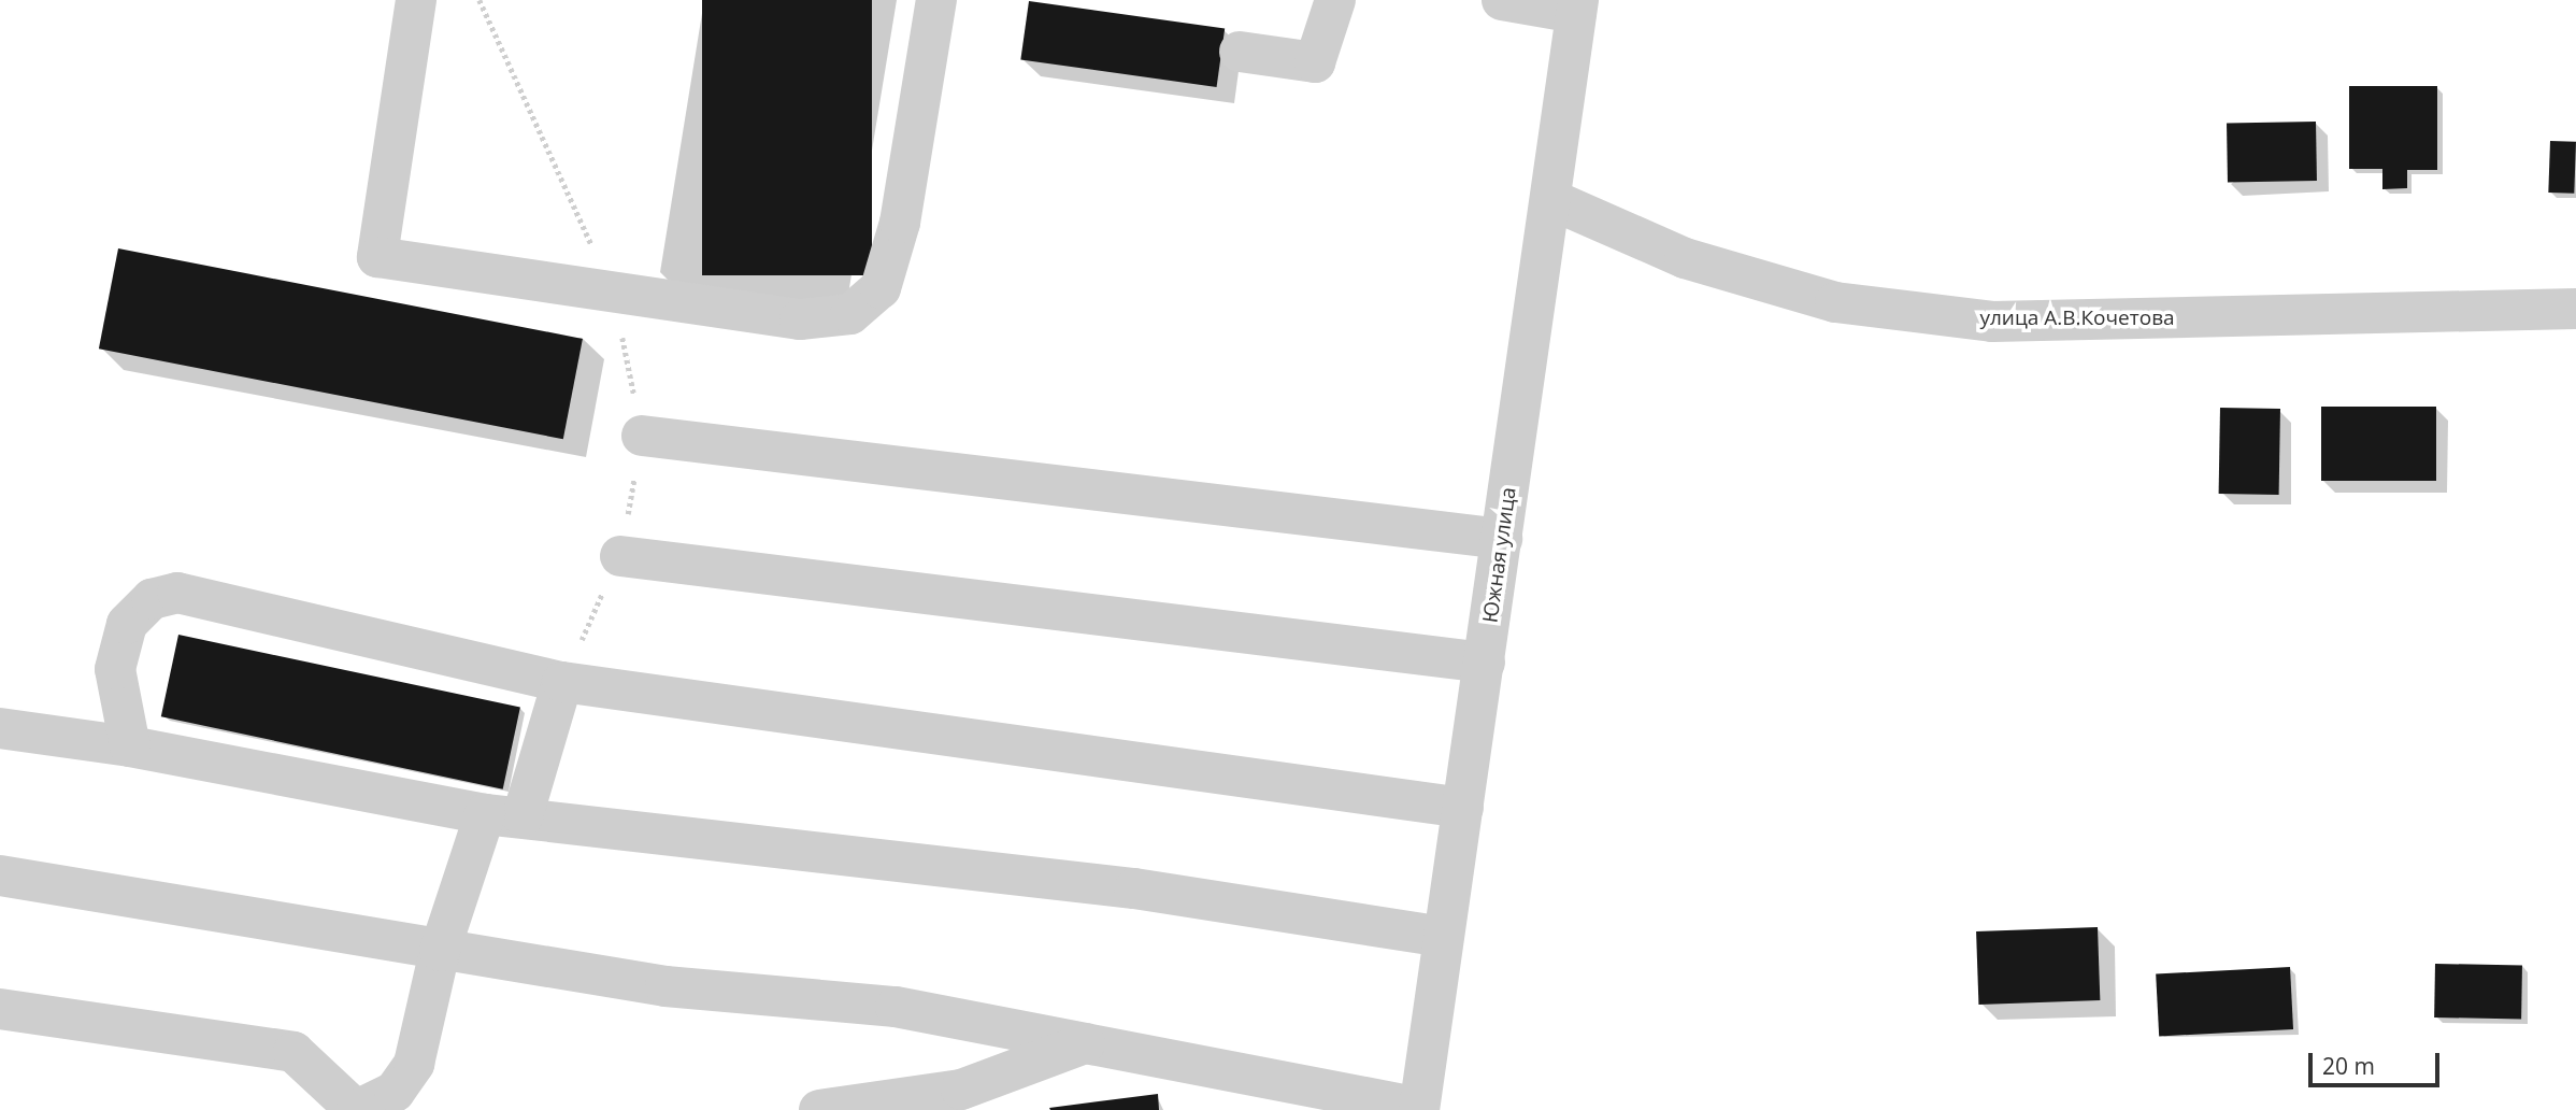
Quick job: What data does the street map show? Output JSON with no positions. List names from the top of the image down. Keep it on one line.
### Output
{"streets":{"street":["улица А.В.Кочетова","Южная улица"]},"crossings":[["улица А.В.Кочетова","Южная улица"]],"scale_bar":"20 m"}
